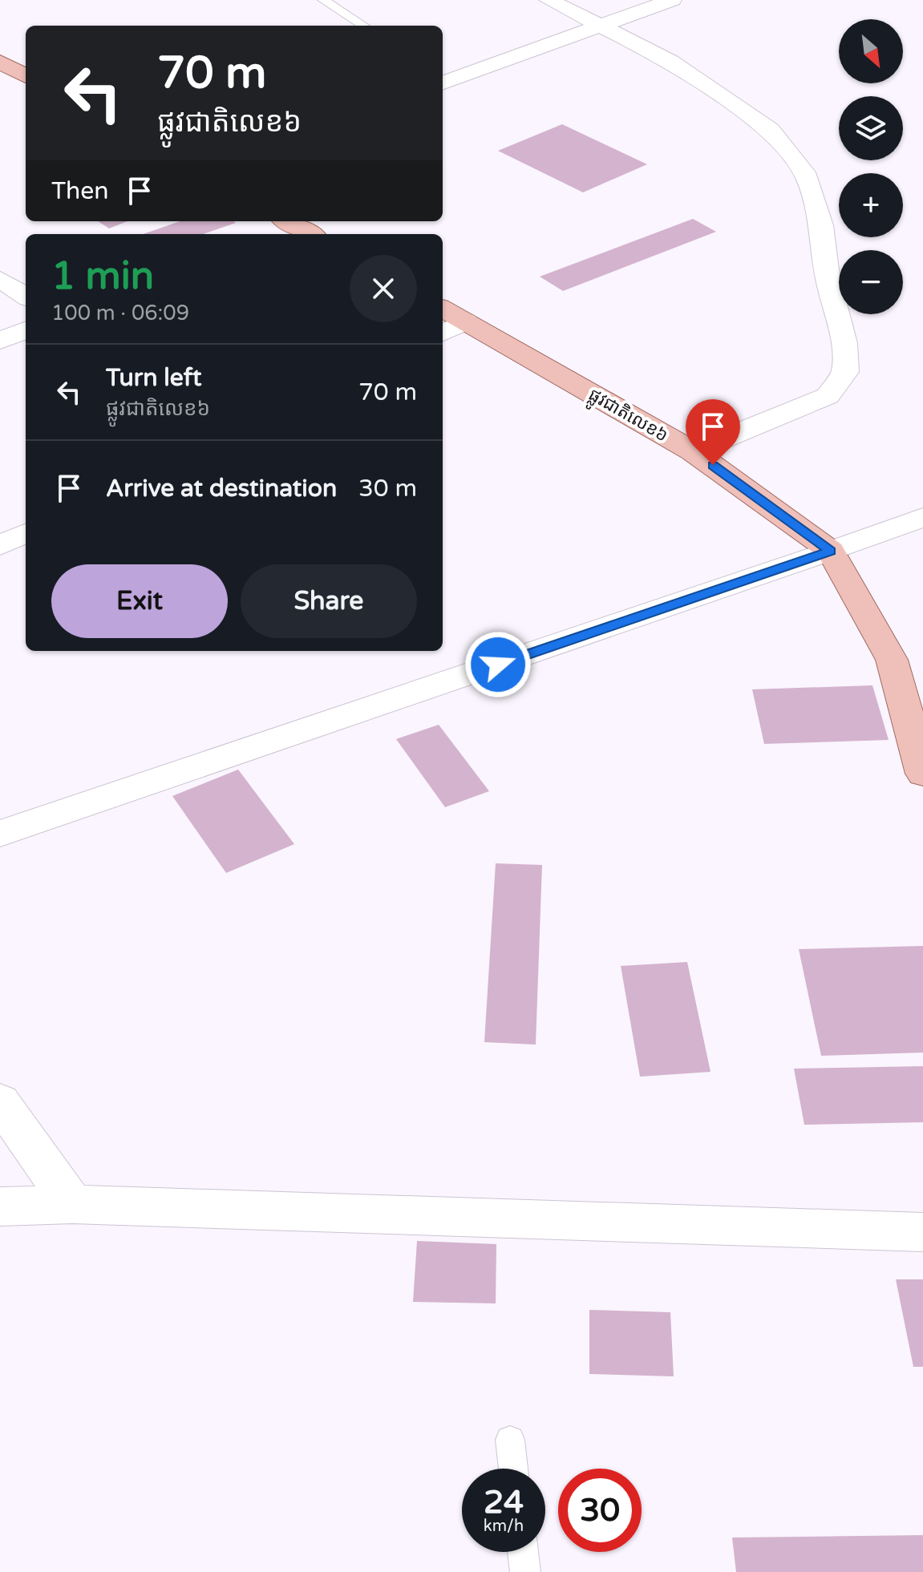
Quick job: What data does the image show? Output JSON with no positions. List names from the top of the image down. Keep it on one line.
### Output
{"streets":{"main road":["ផ្លូវជាតិលេខ៦"]},"north":"bottom right","page":{"map_buttons":["+","−"],"turn":["70 m","ផ្លូវជាតិលេខ៦"],"then":"Then","heading":["1 min","100 m · 06:09"],"list":[{"name":"Turn left","note":"ផ្លូវជាតិលេខ៦","value":"70 m"},{"name":"Arrive at destination","value":"30 m"}],"buttons":["Exit","Share"],"speed":"24 km/h","limit":"30"}}
